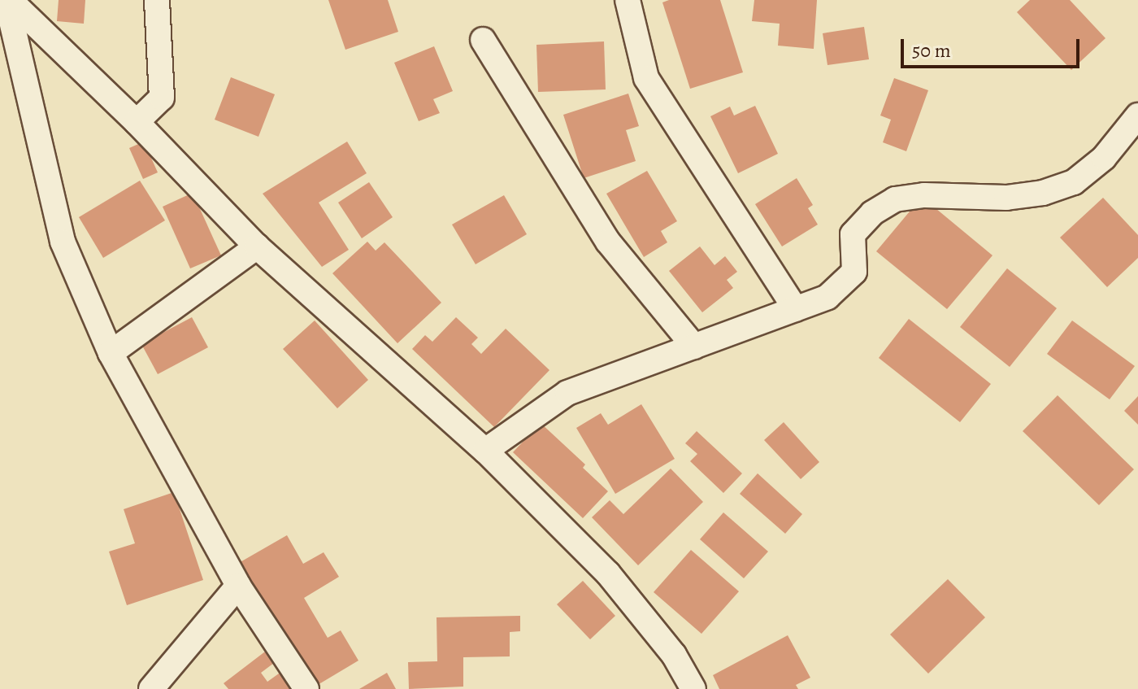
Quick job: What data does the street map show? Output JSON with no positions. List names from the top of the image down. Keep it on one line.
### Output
{"scale_bar":"50 m"}
